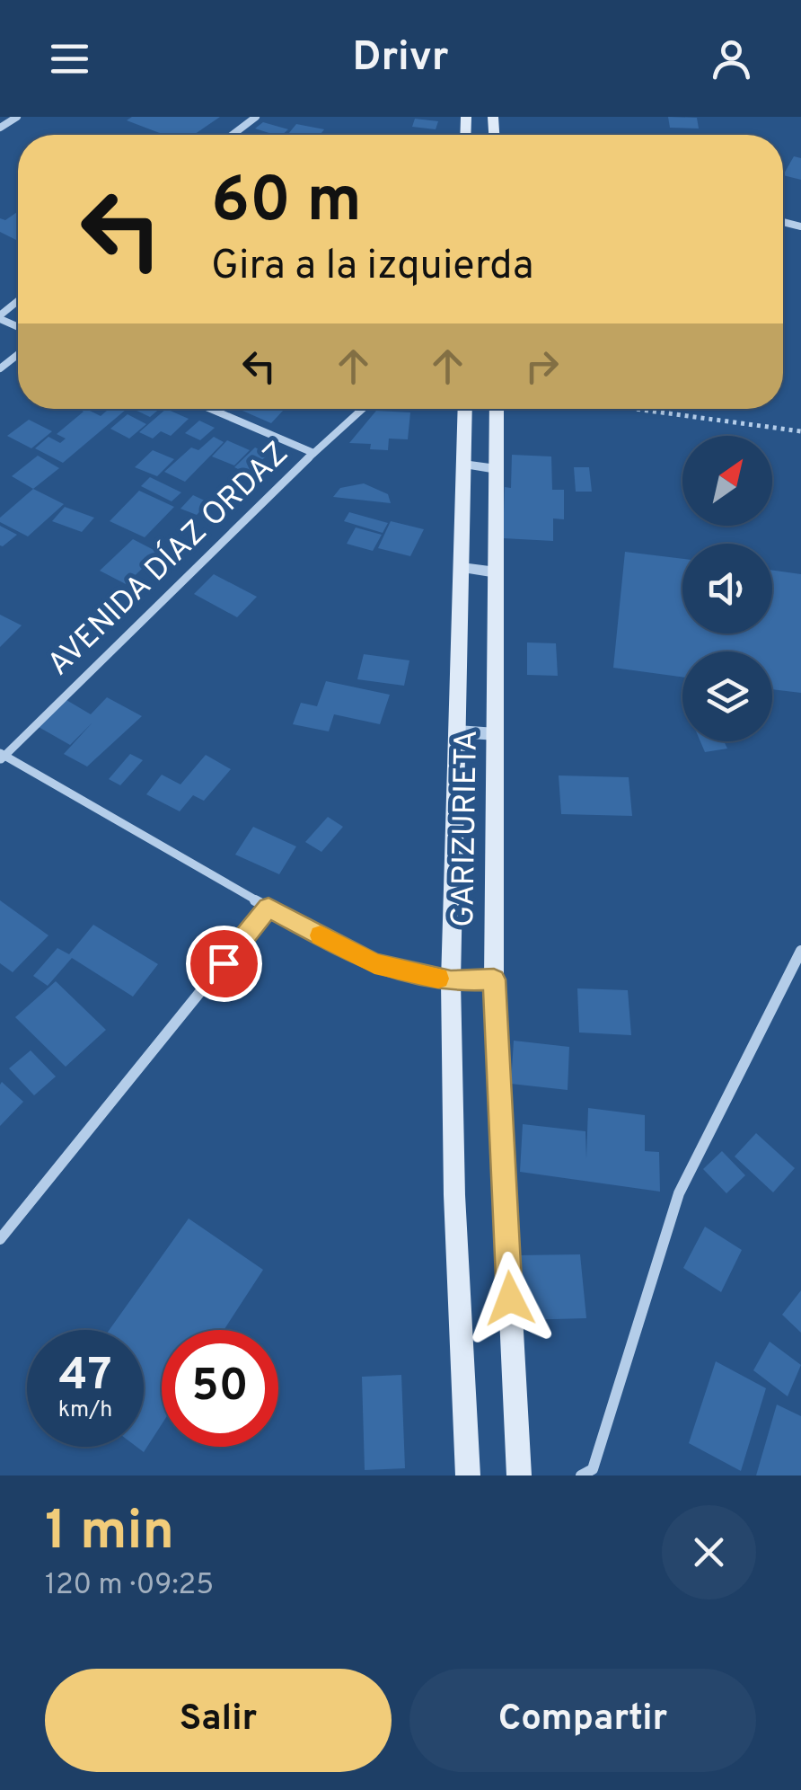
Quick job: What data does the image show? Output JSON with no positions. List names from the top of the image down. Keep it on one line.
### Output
{"streets":{"main road":["GARIZURIETA"],"street":["AVENIDA DÍAZ ORDAZ"]},"north":"top right","page":{"header":"Drivr","turn":["60 m","Gira a la izquierda"],"speed":"47 km/h","limit":"50","heading":["1 min","120 m · 09:25"],"buttons":["Salir","Compartir"]}}
